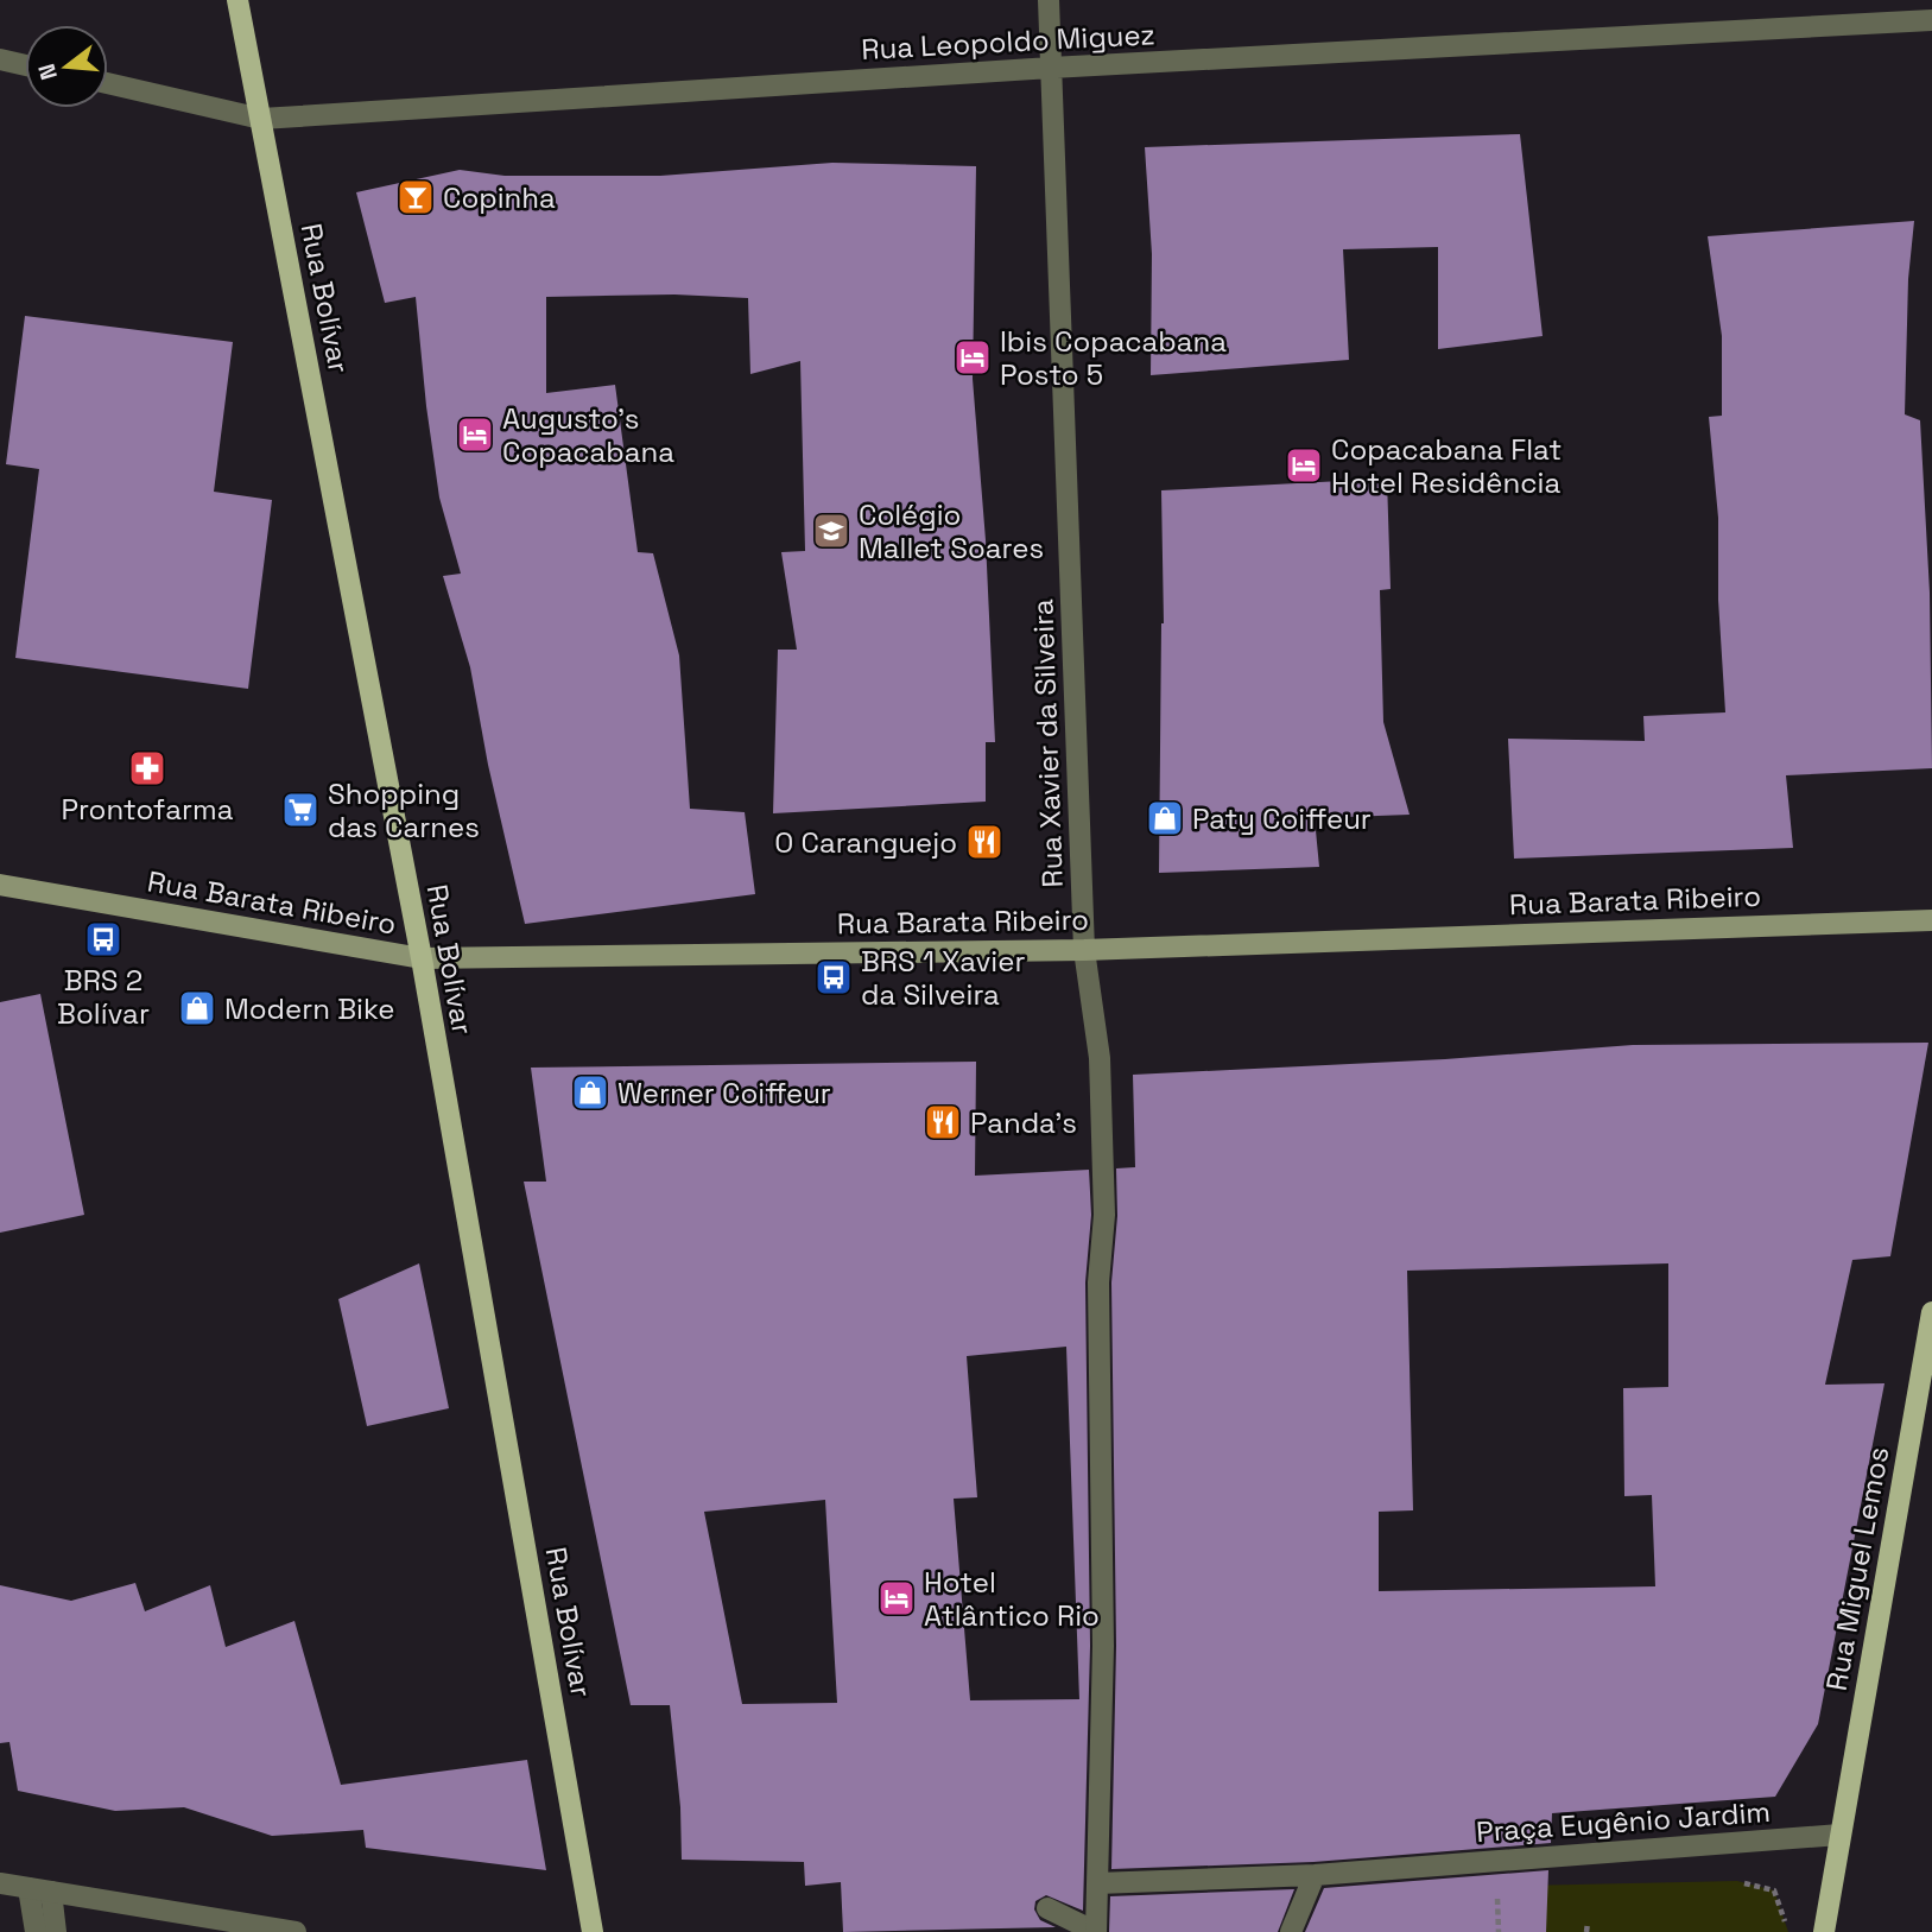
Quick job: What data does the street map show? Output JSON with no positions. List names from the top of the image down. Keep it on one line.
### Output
{"streets":{"main road":["Rua Bolívar","Rua Barata Ribeiro","Rua Miguel Lemos"],"street":["Rua Leopoldo Miguez","Rua Xavier da Silveira","Praça Eugênio Jardim"]},"crossings":[["Rua Leopoldo Miguez","Rua Bolívar"],["Rua Leopoldo Miguez","Rua Xavier da Silveira"],["Rua Bolívar","Rua Barata Ribeiro"],["Rua Xavier da Silveira","Rua Barata Ribeiro"],["Rua Xavier da Silveira","Praça Eugênio Jardim"],["Rua Miguel Lemos","Praça Eugênio Jardim"]],"places":{"bar":["Copinha"],"hotel":["Ibis Copacabana Posto 5","Augusto's Copacabana","Copacabana Flat Hotel Residência","Hotel Atlântico Rio"],"school or university":["Colégio Mallet Soares"],"pharmacy":["Prontofarma"],"supermarket":["Shopping das Carnes"],"shop":["Paty Coiffeur","Modern Bike","Werner Coiffeur"],"restaurant":["O Caranguejo","Panda's"],"bus stop":["BRS 2 Bolívar","BRS 1 Xavier da Silveira"]},"north":"left"}
